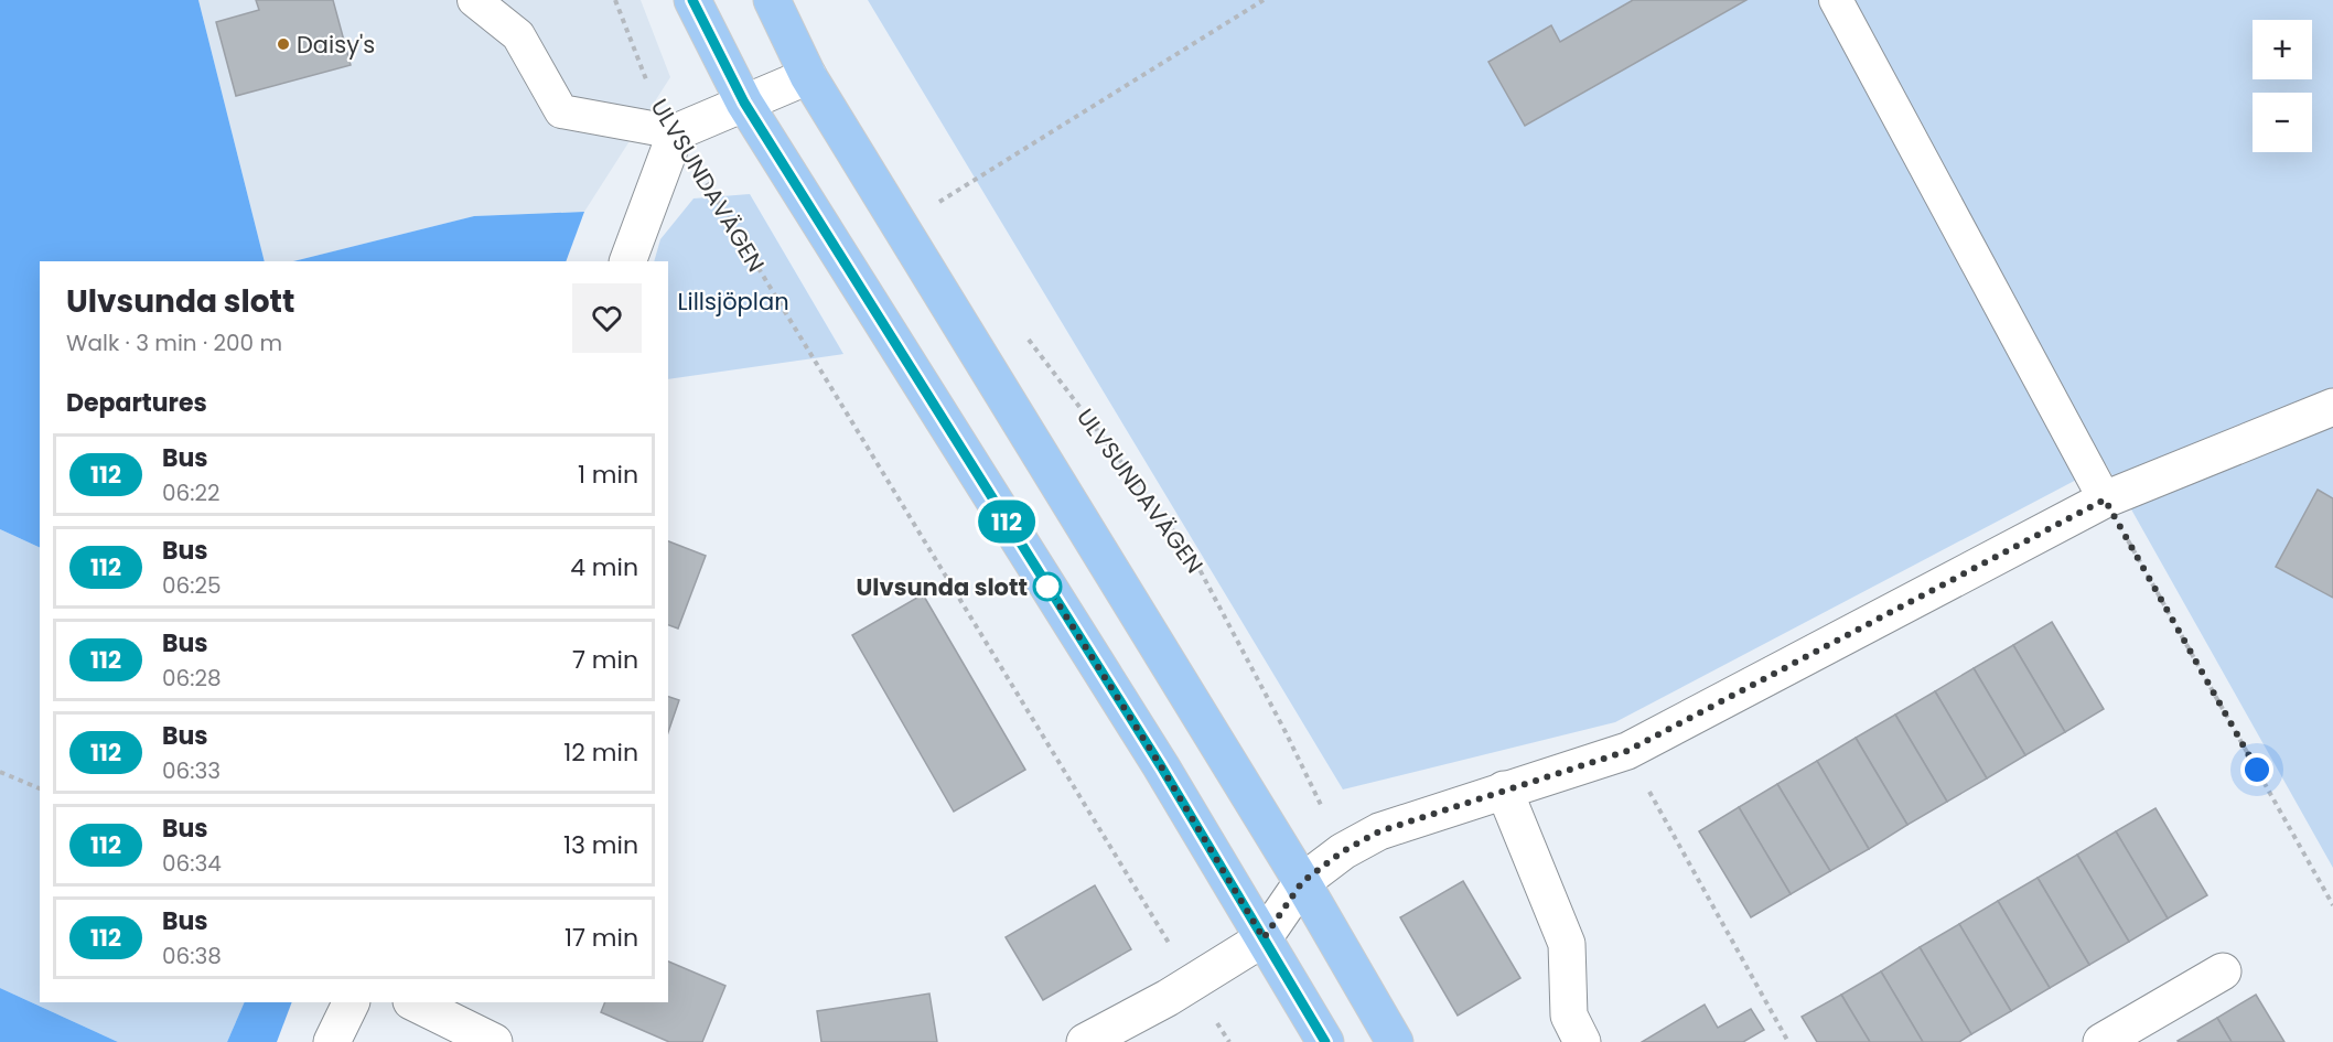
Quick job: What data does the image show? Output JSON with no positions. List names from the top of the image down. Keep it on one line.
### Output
{"streets":{"path":["ULVSUNDAVÄGEN"]},"parks":["Lillsjöplan"],"places":["Daisy's","Ulvsunda slott"],"lines":["bus line 112"],"page":{"on_map":"112","map_buttons":["+","−"],"heading":[["Ulvsunda slott","Walk · 3 min · 200 m"],"Departures"],"list":[{"mark":"112","name":"Bus","note":"06:22","value":"1 min"},{"mark":"112","name":"Bus","note":"06:25","value":"4 min"},{"mark":"112","name":"Bus","note":"06:28","value":"7 min"},{"mark":"112","name":"Bus","note":"06:33","value":"12 min"},{"mark":"112","name":"Bus","note":"06:34","value":"13 min"},{"mark":"112","name":"Bus","note":"06:38","value":"17 min"}]}}
